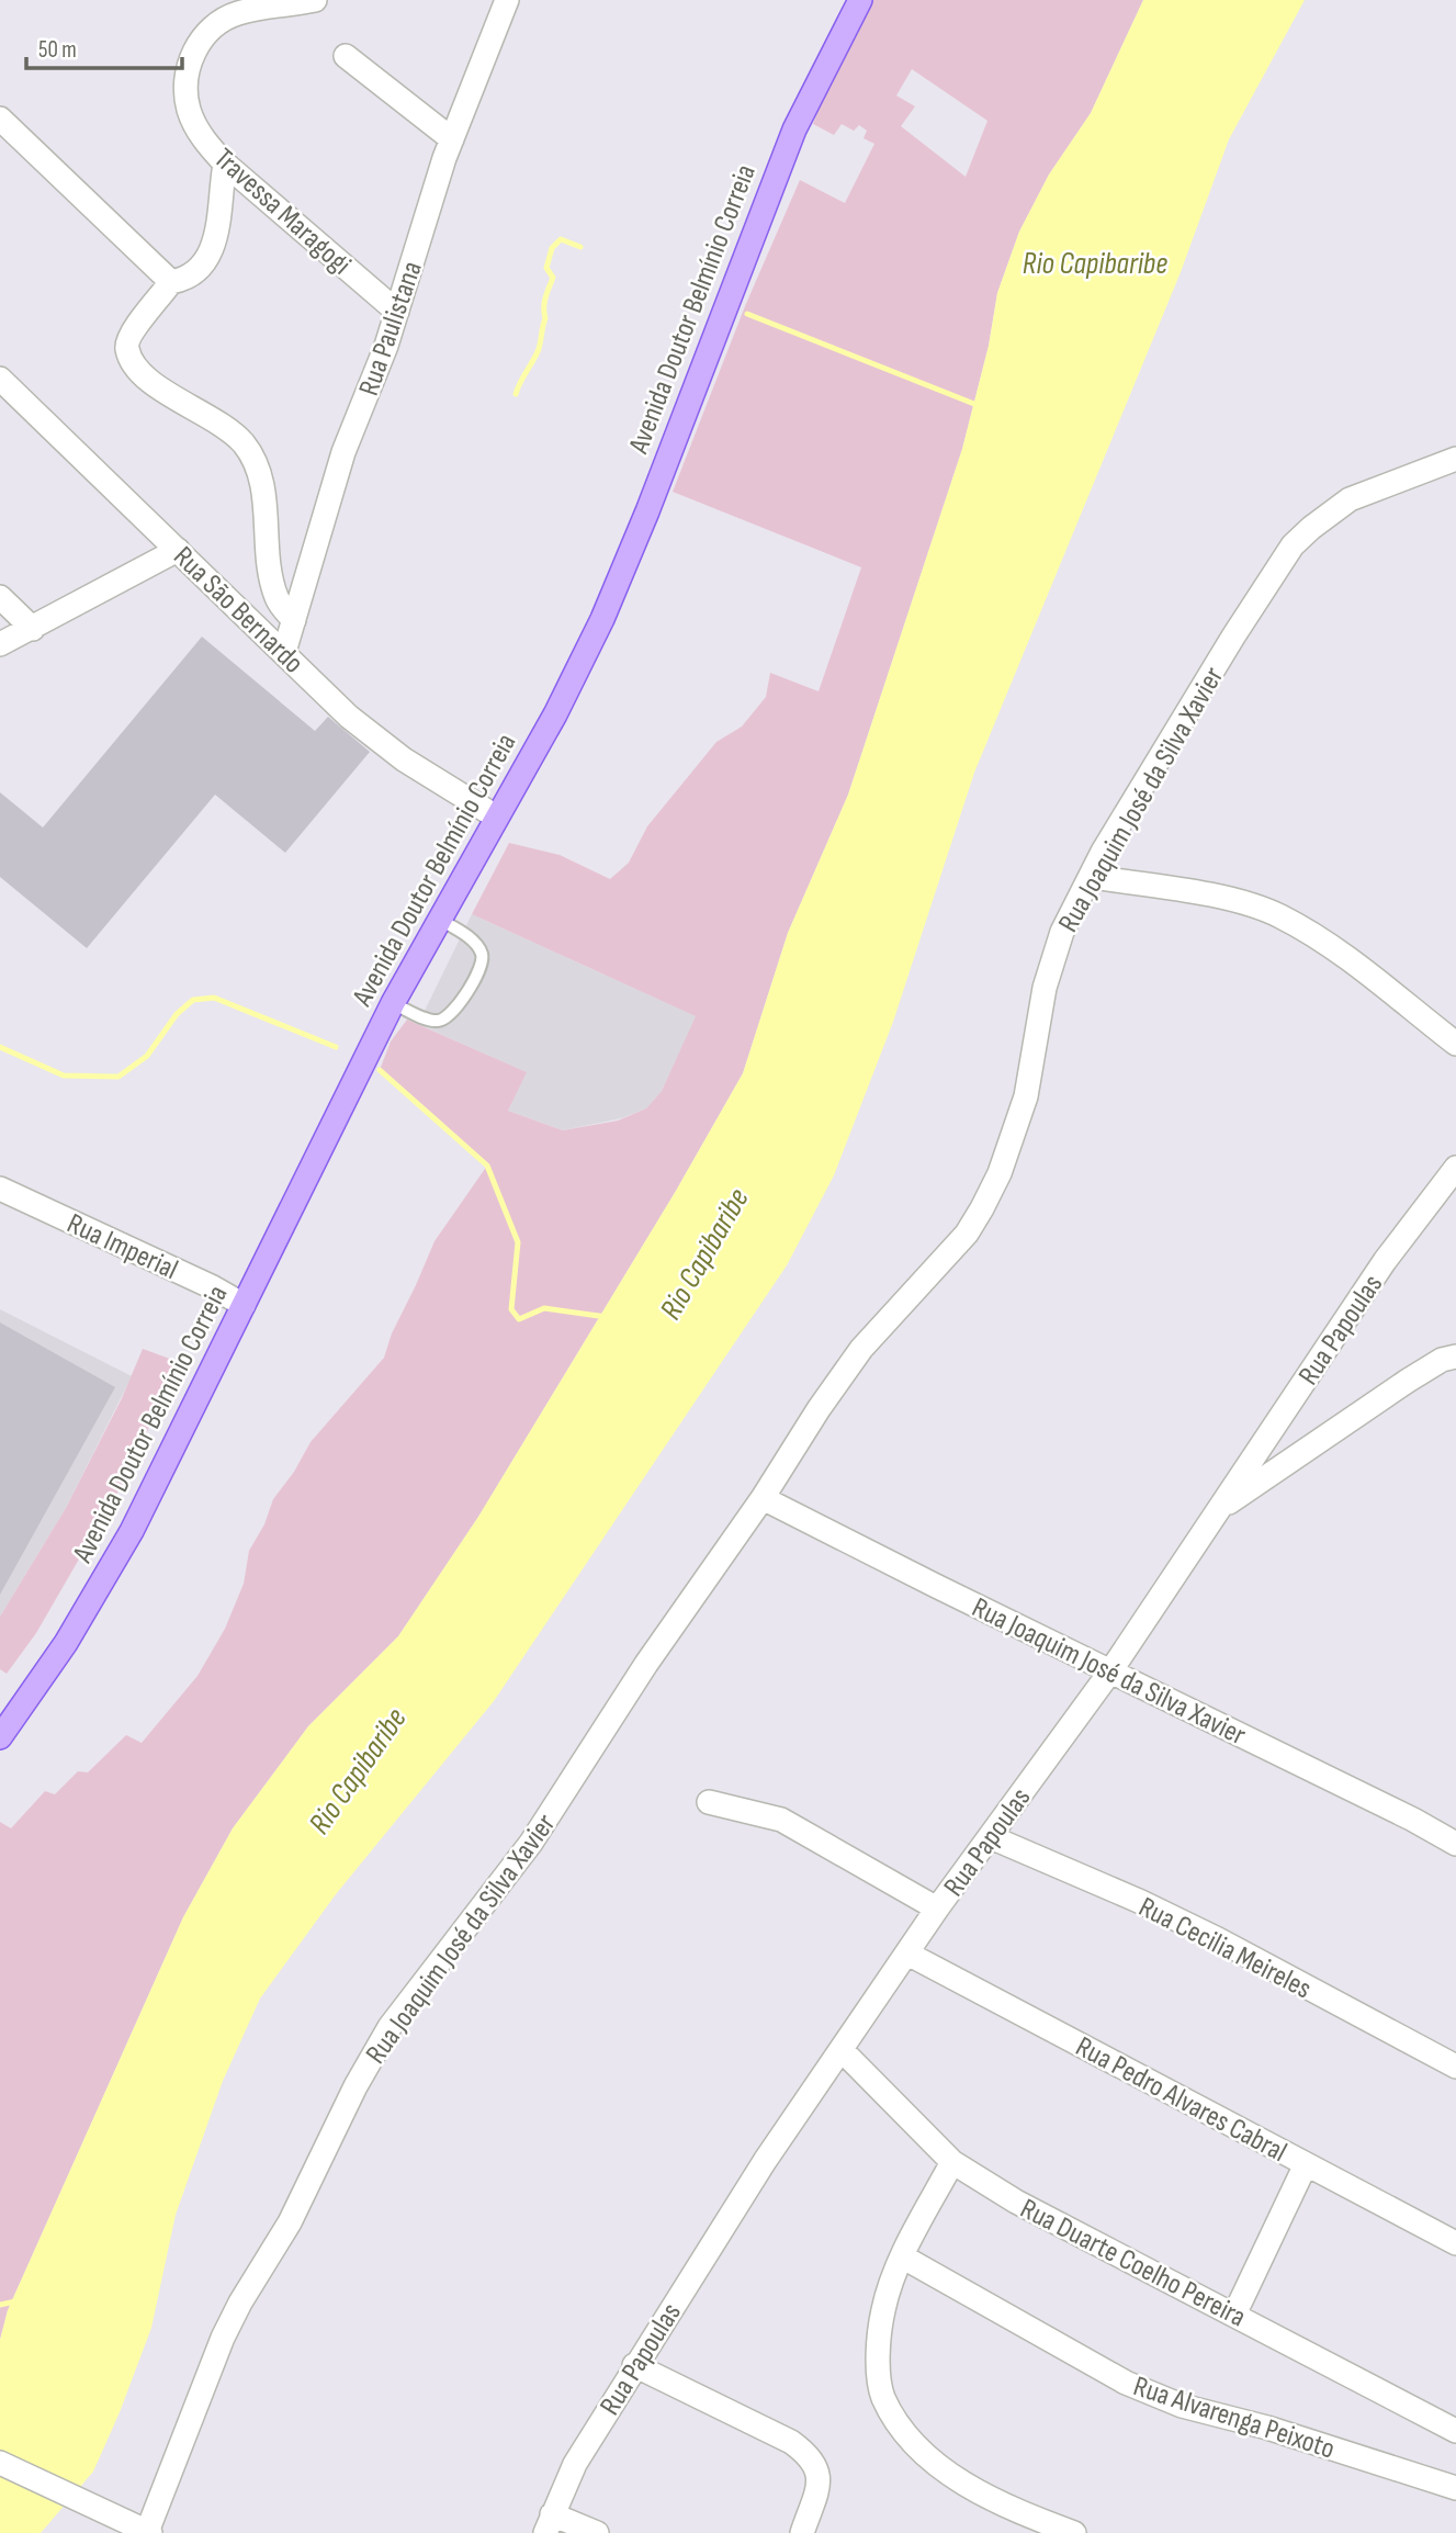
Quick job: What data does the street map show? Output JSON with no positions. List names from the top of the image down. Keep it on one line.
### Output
{"streets":{"main road":["Avenida Doutor Belmínio Correia"],"street":["Travessa Maragogi","Rua Paulistana","Rua São Bernardo","Rua Joaquim José da Silva Xavier","Rua Imperial","Rua Papoulas","Rua Cecilia Meireles","Rua Pedro Alvares Cabral","Rua Duarte Coelho Pereira","Rua Alvarenga Peixoto"]},"crossings":[["Travessa Maragogi","Rua Paulistana"],["Avenida Doutor Belmínio Correia","Rua São Bernardo"],["Avenida Doutor Belmínio Correia","Rua Imperial"],["Rua Paulistana","Rua São Bernardo"],["Rua Joaquim José da Silva Xavier","Rua Papoulas"],["Rua Papoulas","Rua Cecilia Meireles"],["Rua Papoulas","Rua Pedro Alvares Cabral"],["Rua Papoulas","Rua Duarte Coelho Pereira"]],"water":["Rio Capibaribe"],"scale_bar":"50 m"}
